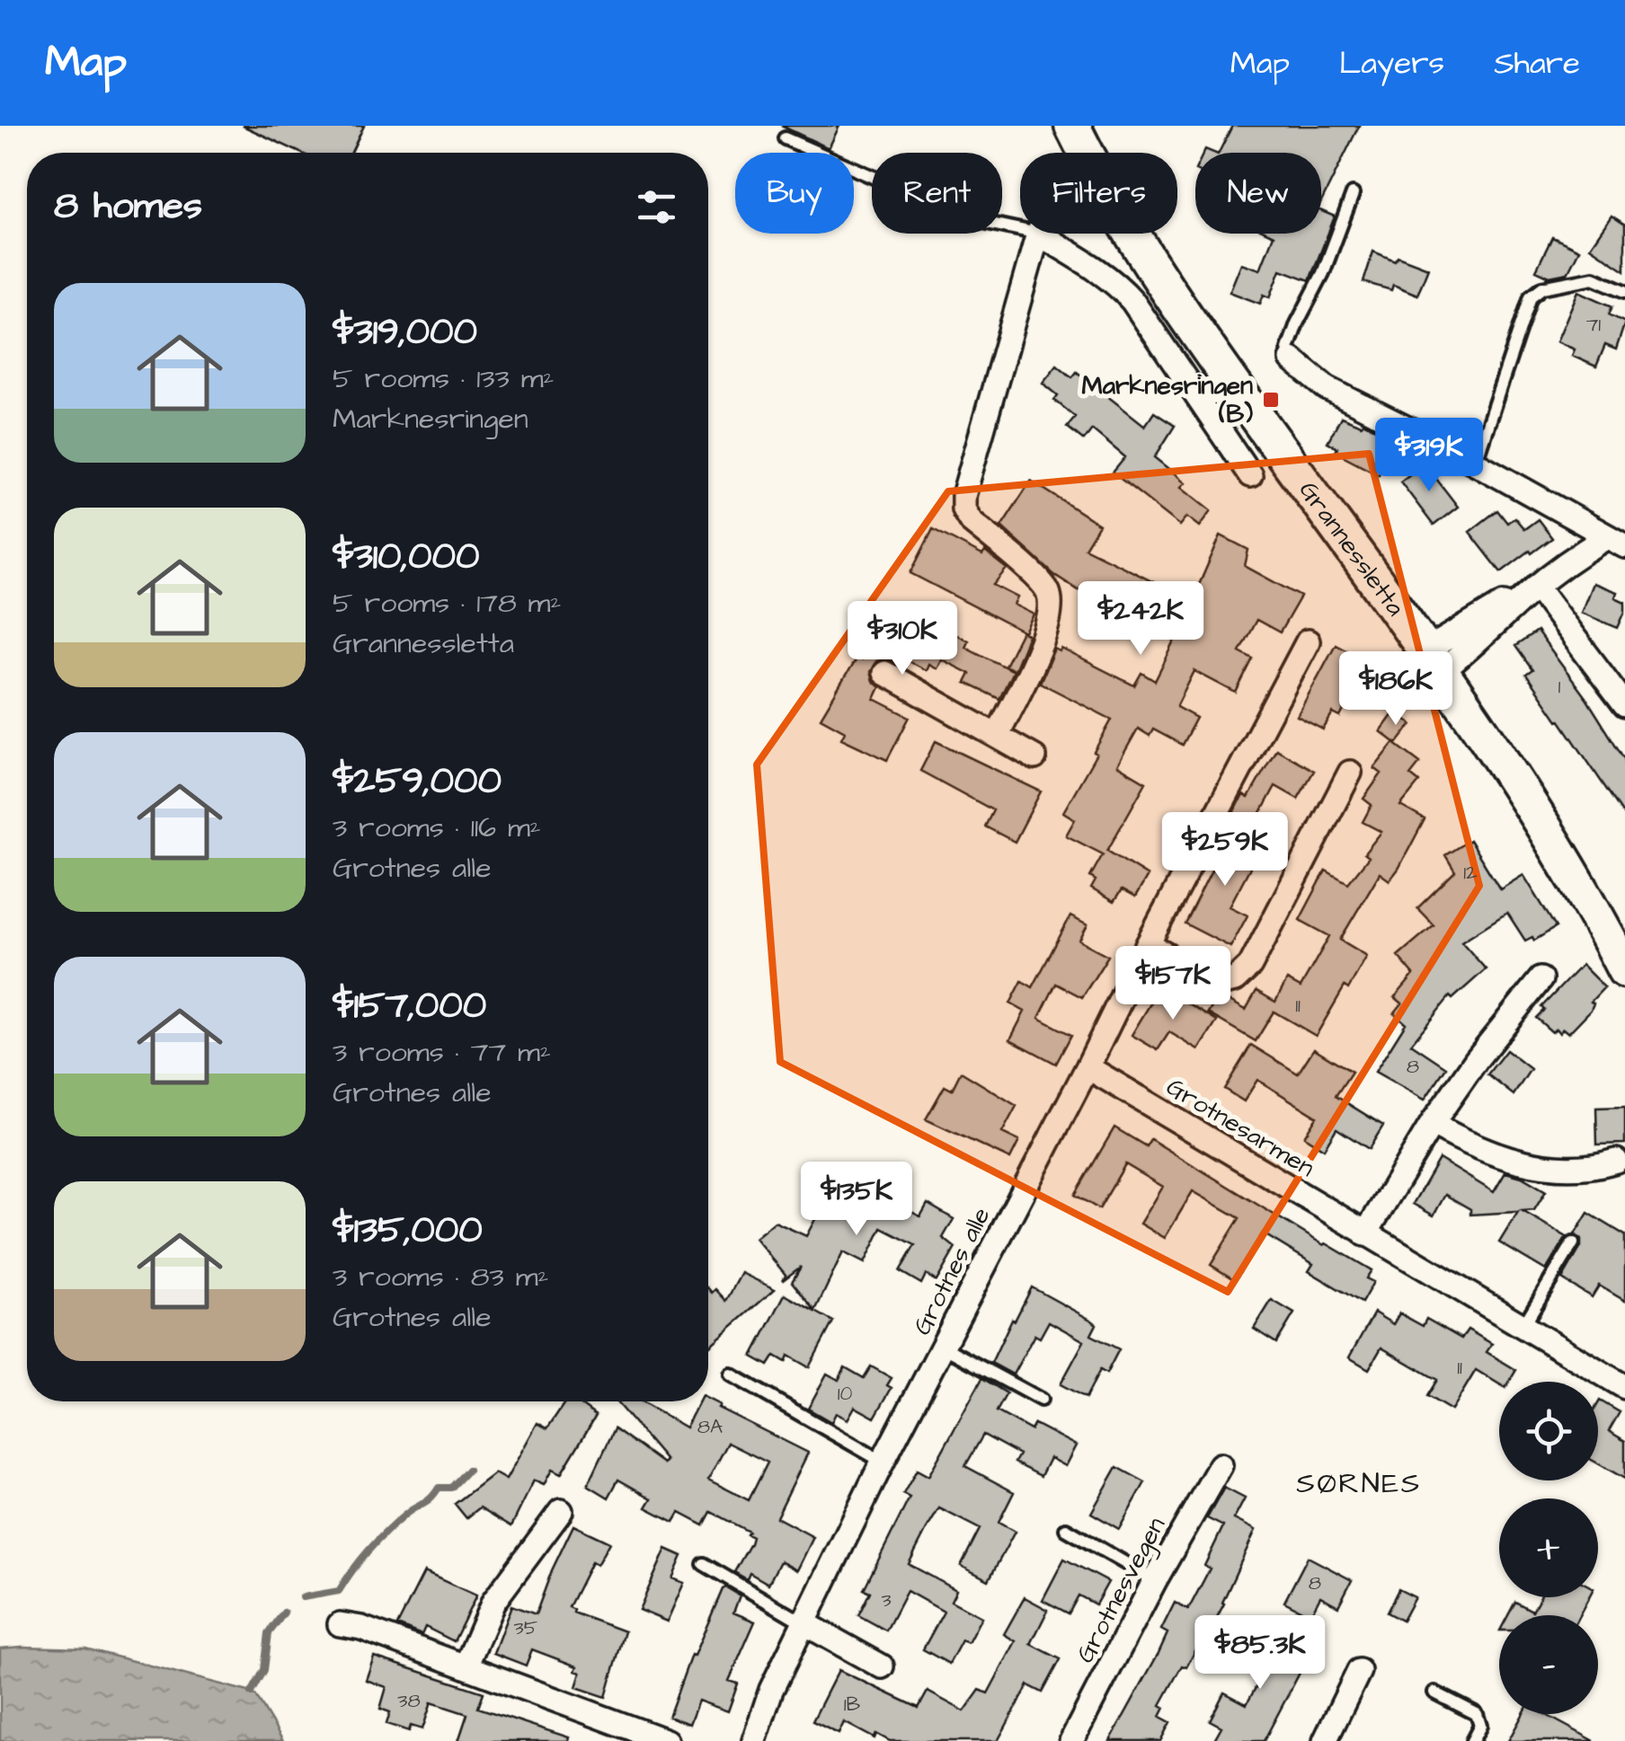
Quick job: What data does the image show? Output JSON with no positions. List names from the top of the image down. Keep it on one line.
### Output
{"streets":{"main road":["Grannessletta"],"street":["Grotnesarmen","Grotnes alle","Grotnesvegen"]},"crossings":[["Grotnesarmen","Grotnes alle"]],"districts":["SØRNES"],"places":{"transit":["Marknesringen (B)"]},"house_numbers":["71","1","12","11","8","11","10","8A","8","3","35","38","1B"],"page":{"header":"Map","nav":["Map","Layers","Share"],"chip":["Buy","Rent","Filters","New"],"heading":"8 homes","list":[{"name":"$319,000","note":"5 rooms · 133 m² · Marknesringen"},{"name":"$310,000","note":"5 rooms · 178 m² · Grannessletta"},{"name":"$259,000","note":"3 rooms · 116 m² · Grotnes alle"},{"name":"$157,000","note":"3 rooms · 77 m² · Grotnes alle"},{"name":"$135,000","note":"3 rooms · 83 m² · Grotnes alle"}],"price":["$319K","$242K","$310K","$186K","$259K","$157K","$135K","$85.3K"],"map_buttons":["+","−"]}}
